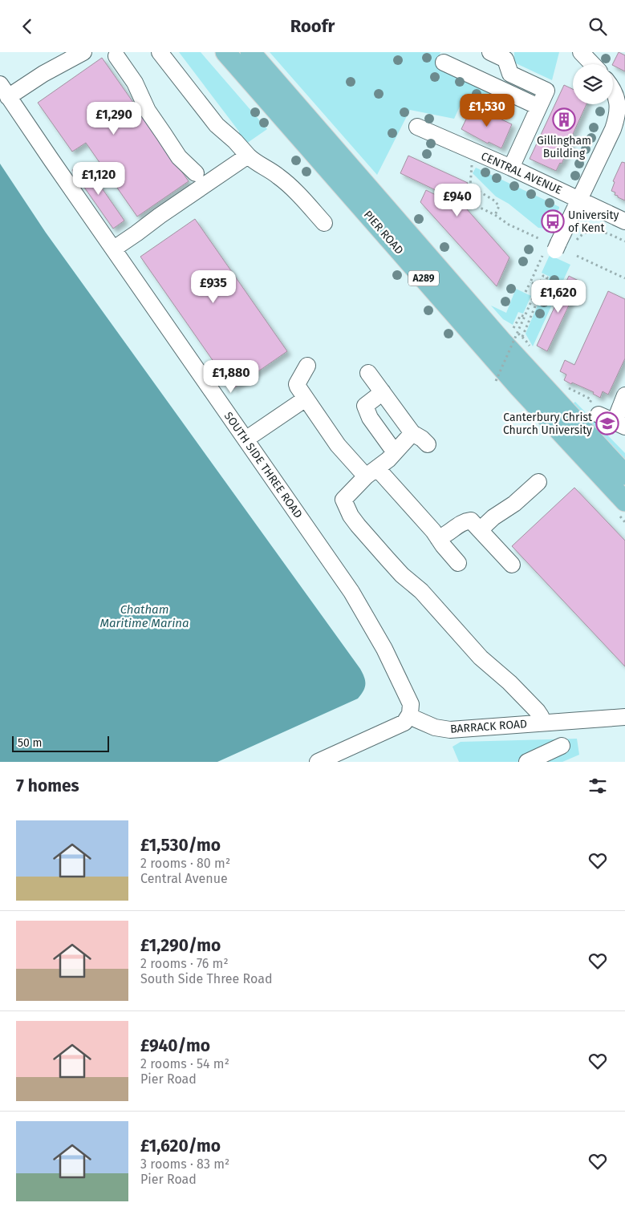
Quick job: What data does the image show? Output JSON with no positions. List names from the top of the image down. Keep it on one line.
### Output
{"streets":{"main road":["PIER ROAD","A289"],"street":["CENTRAL AVENUE","SOUTH SIDE THREE ROAD","BARRACK ROAD"]},"crossings":[["SOUTH SIDE THREE ROAD","BARRACK ROAD"]],"water":["Chatham Maritime Marina"],"places":{"building":["Gillingham Building"],"bus stop":["University of Kent"],"school or university":["Canterbury Christ Church University"]},"scale_bar":"50 m","page":{"header":"Roofr","price":["£1,530","£1,290","£1,120","£940","£935","£1,620","£1,880"],"scale":"50 m","heading":"7 homes","list":[{"name":"£1,530/mo","note":"2 rooms · 80 m² · Central Avenue"},{"name":"£1,290/mo","note":"2 rooms · 76 m² · South Side Three Road"},{"name":"£940/mo","note":"2 rooms · 54 m² · Pier Road"},{"name":"£1,620/mo","note":"3 rooms · 83 m² · Pier Road"}]}}
